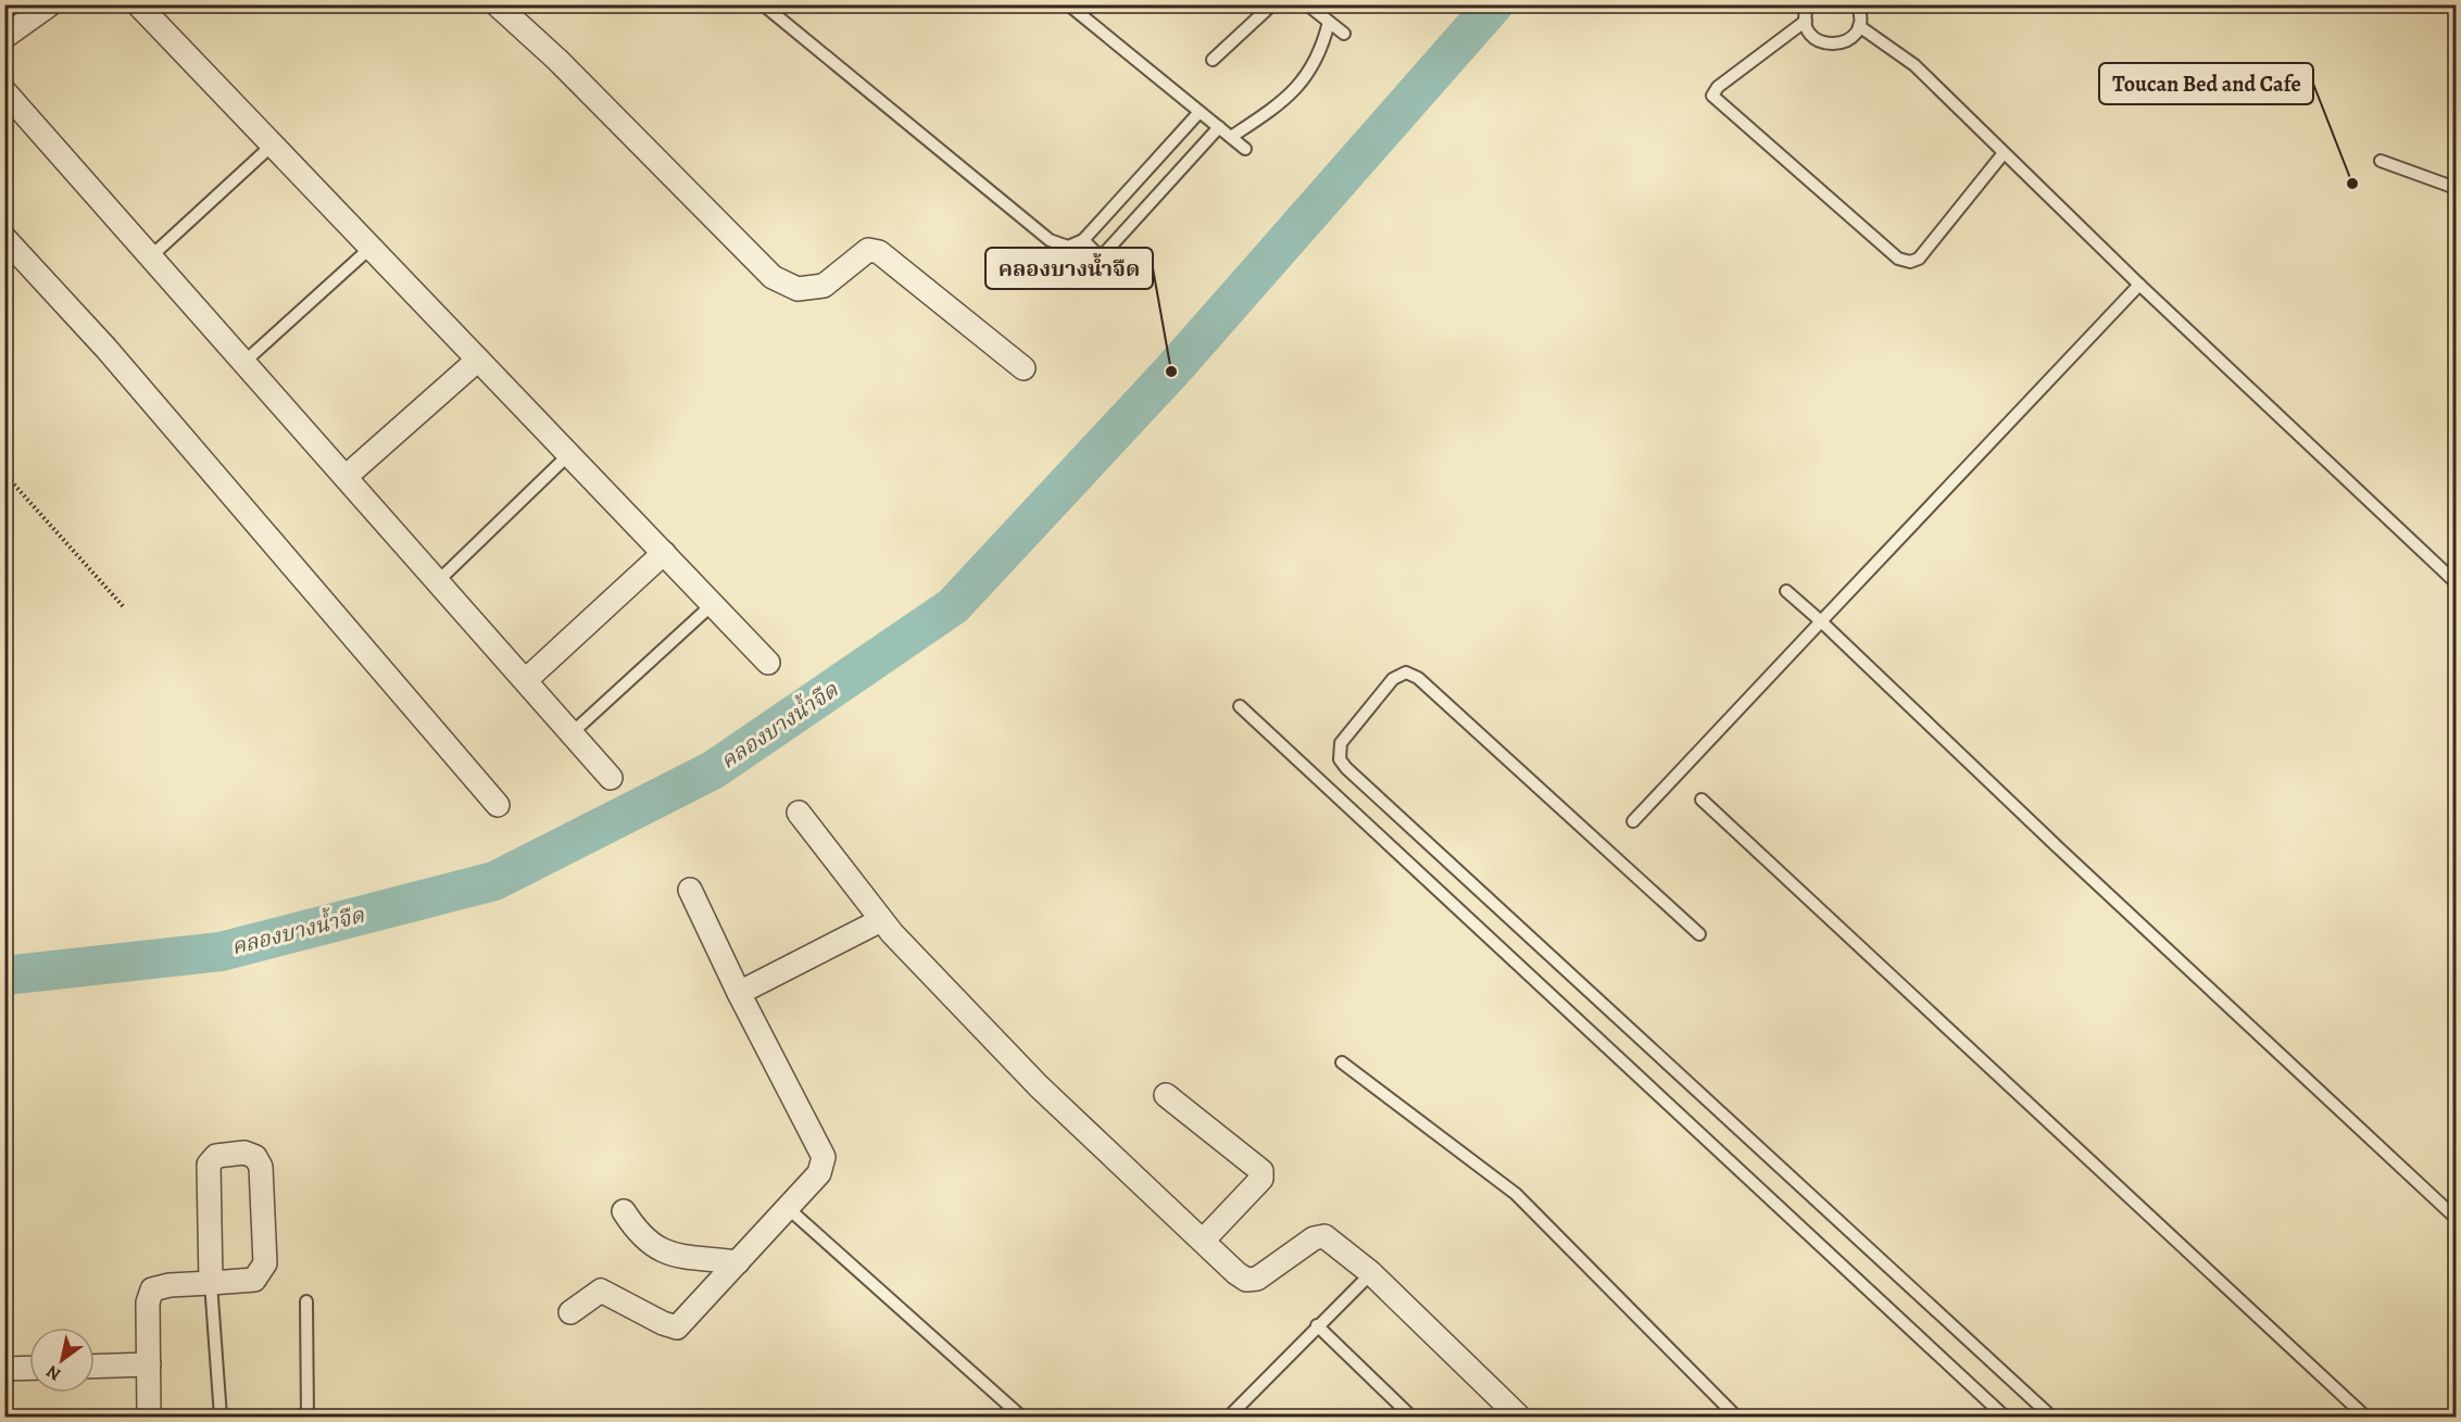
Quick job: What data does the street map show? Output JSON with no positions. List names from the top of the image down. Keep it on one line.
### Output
{"water":["คลองบางน้ำจืด"],"places":["Toucan Bed and Cafe","คลองบางน้ำจืด"],"north":"bottom left"}
